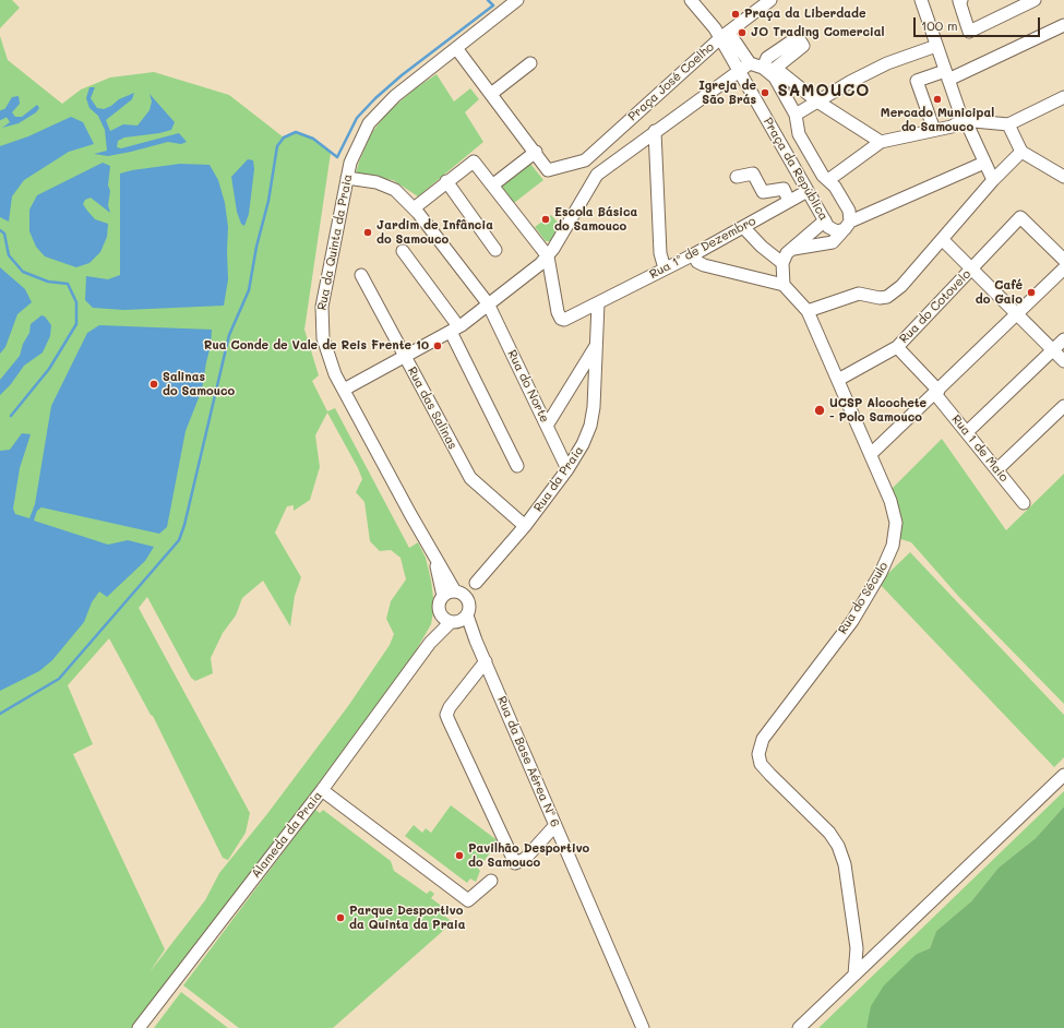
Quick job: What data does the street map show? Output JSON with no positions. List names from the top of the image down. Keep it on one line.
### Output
{"streets":{"street":["Praça José Coelho","Praça da República","Rua da Quinta da Praia","Rua 1º de Dezembro","Rua do Cotovelo","Rua do Norte","Rua das Salinas","Rua 1 de Maio","Rua da Praia","Rua do Século","Rua da Base Aérea Nº 6","Alameda da Praia"]},"crossings":[["Praça José Coelho","Praça da República"],["Praça José Coelho","Rua 1º de Dezembro"],["Praça da República","Rua 1º de Dezembro"],["Rua da Quinta da Praia","Rua do Norte"],["Rua 1º de Dezembro","Rua da Praia"],["Rua do Cotovelo","Rua 1 de Maio"],["Rua do Cotovelo","Rua do Século"],["Rua do Norte","Rua da Praia"],["Rua das Salinas","Rua da Praia"],["Rua da Base Aérea Nº 6","Alameda da Praia"]],"districts":["SAMOUCO"],"places":["Praça da Liberdade","JO Trading Comercial","Igreja de São Brás","Mercado Municipal do Samouco","Escola Básica do Samouco","Jardim de Infância do Samouco","Café do Gaio","Rua Conde de Vale de Reis Frente 10","Salinas do Samouco","UCSP Alcochete - Polo Samouco","Pavilhão Desportivo do Samouco","Parque Desportivo da Quinta da Praia"],"scale_bar":"100 m"}
